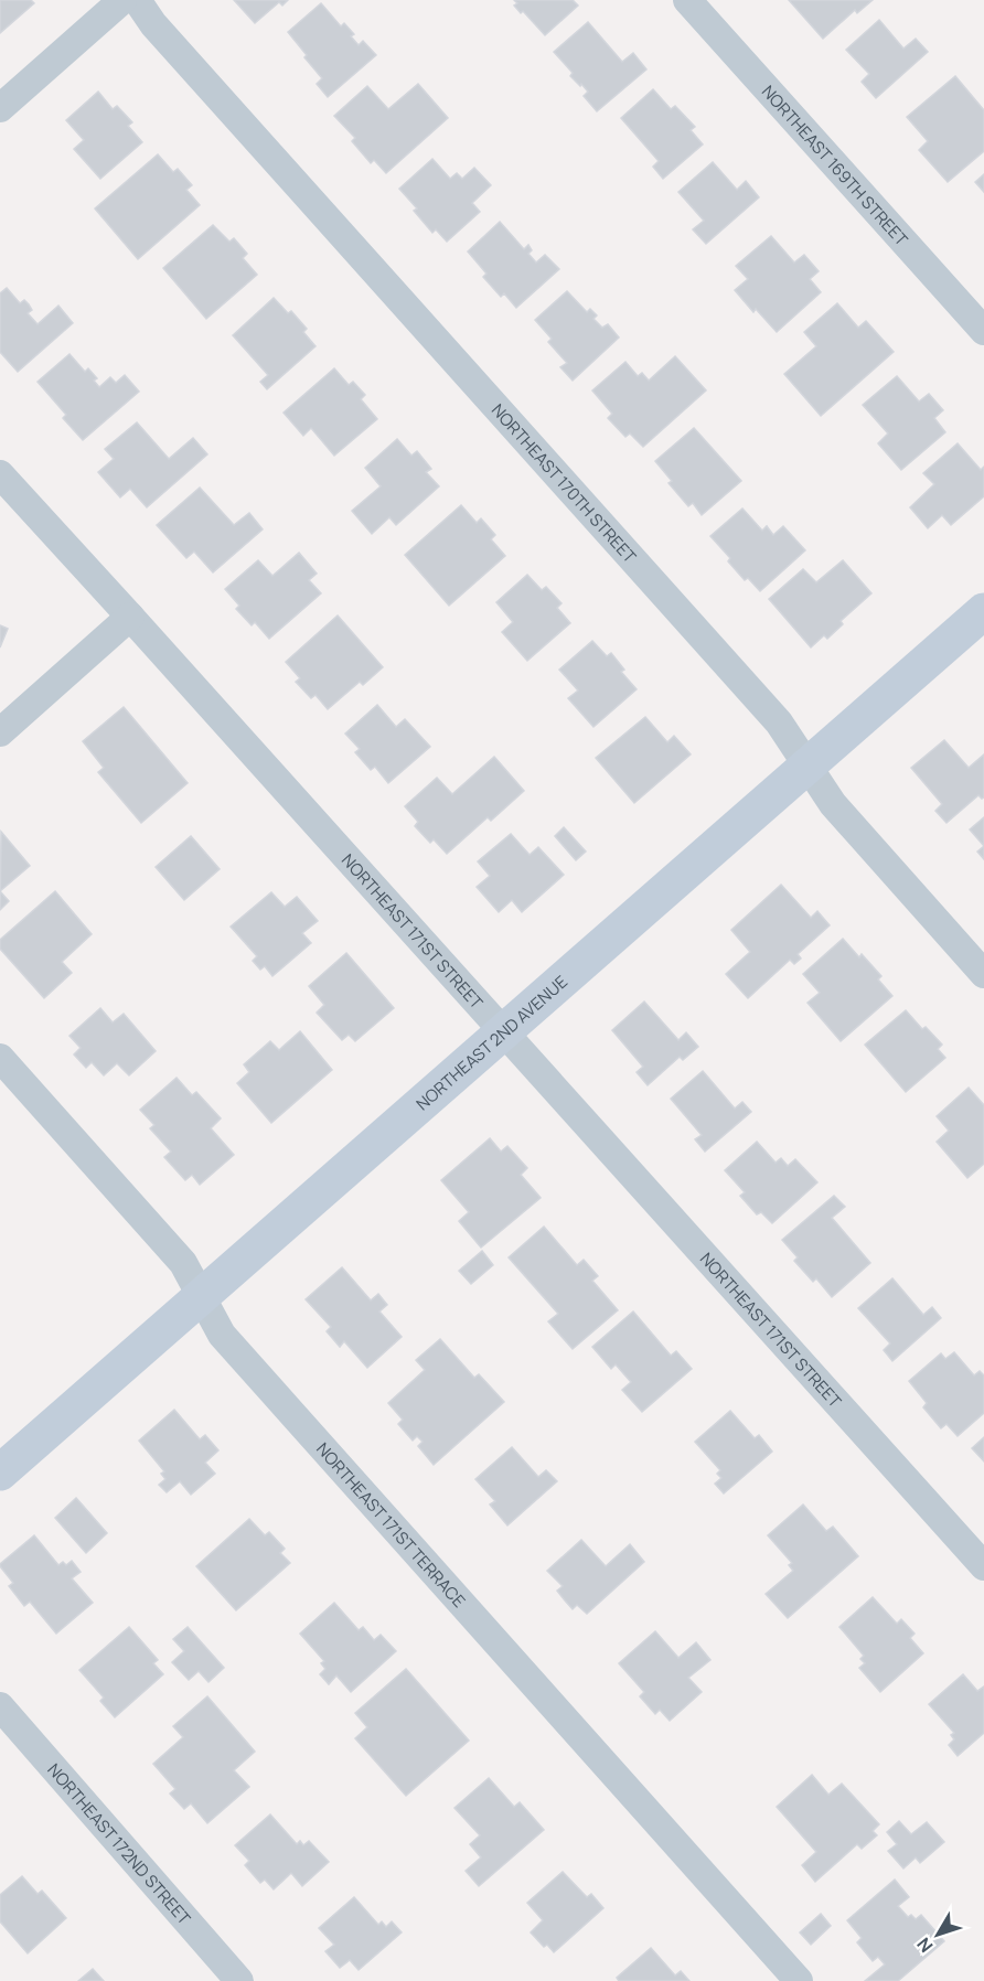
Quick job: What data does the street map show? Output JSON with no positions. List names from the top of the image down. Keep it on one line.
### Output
{"streets":{"street":["NORTHEAST 169TH STREET","NORTHEAST 170TH STREET","NORTHEAST 171ST STREET","NORTHEAST 2ND AVENUE","NORTHEAST 171ST TERRACE","NORTHEAST 172ND STREET"]},"crossings":[["NORTHEAST 170TH STREET","NORTHEAST 2ND AVENUE"],["NORTHEAST 171ST STREET","NORTHEAST 2ND AVENUE"],["NORTHEAST 2ND AVENUE","NORTHEAST 171ST TERRACE"]],"north":"bottom left"}
